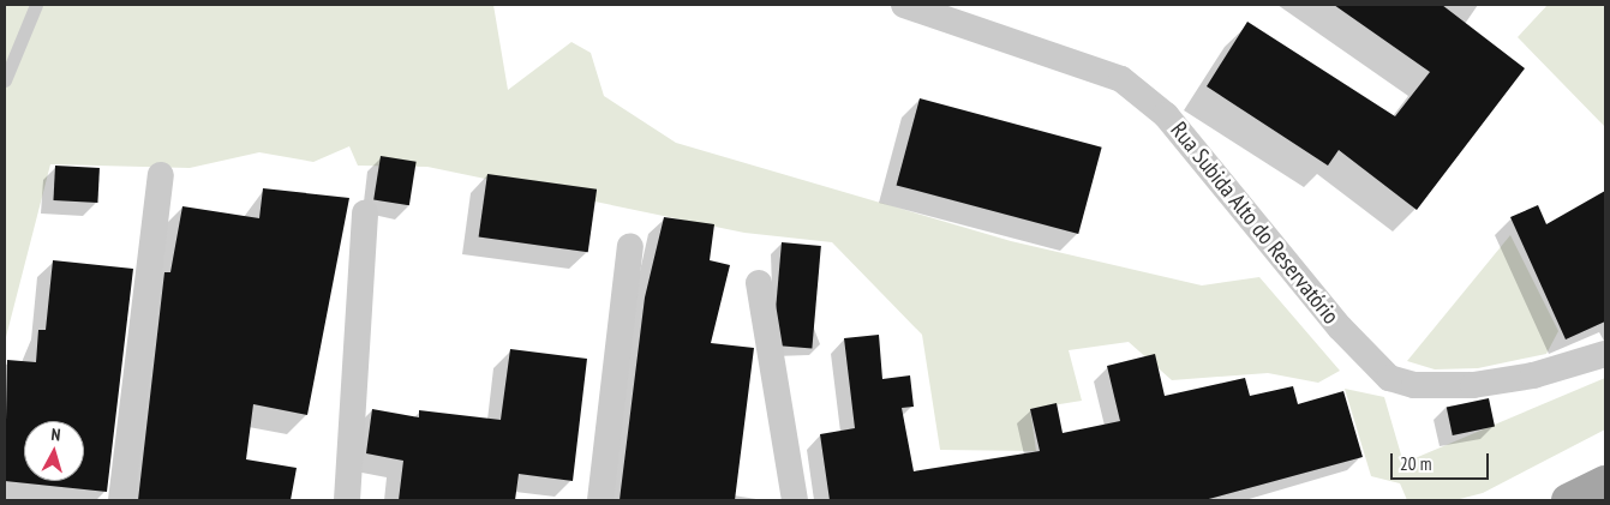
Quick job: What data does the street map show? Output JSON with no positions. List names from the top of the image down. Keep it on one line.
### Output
{"streets":{"street":["Rua Subida Alto do Reservatório"]},"scale_bar":"20 m","north":"top"}
